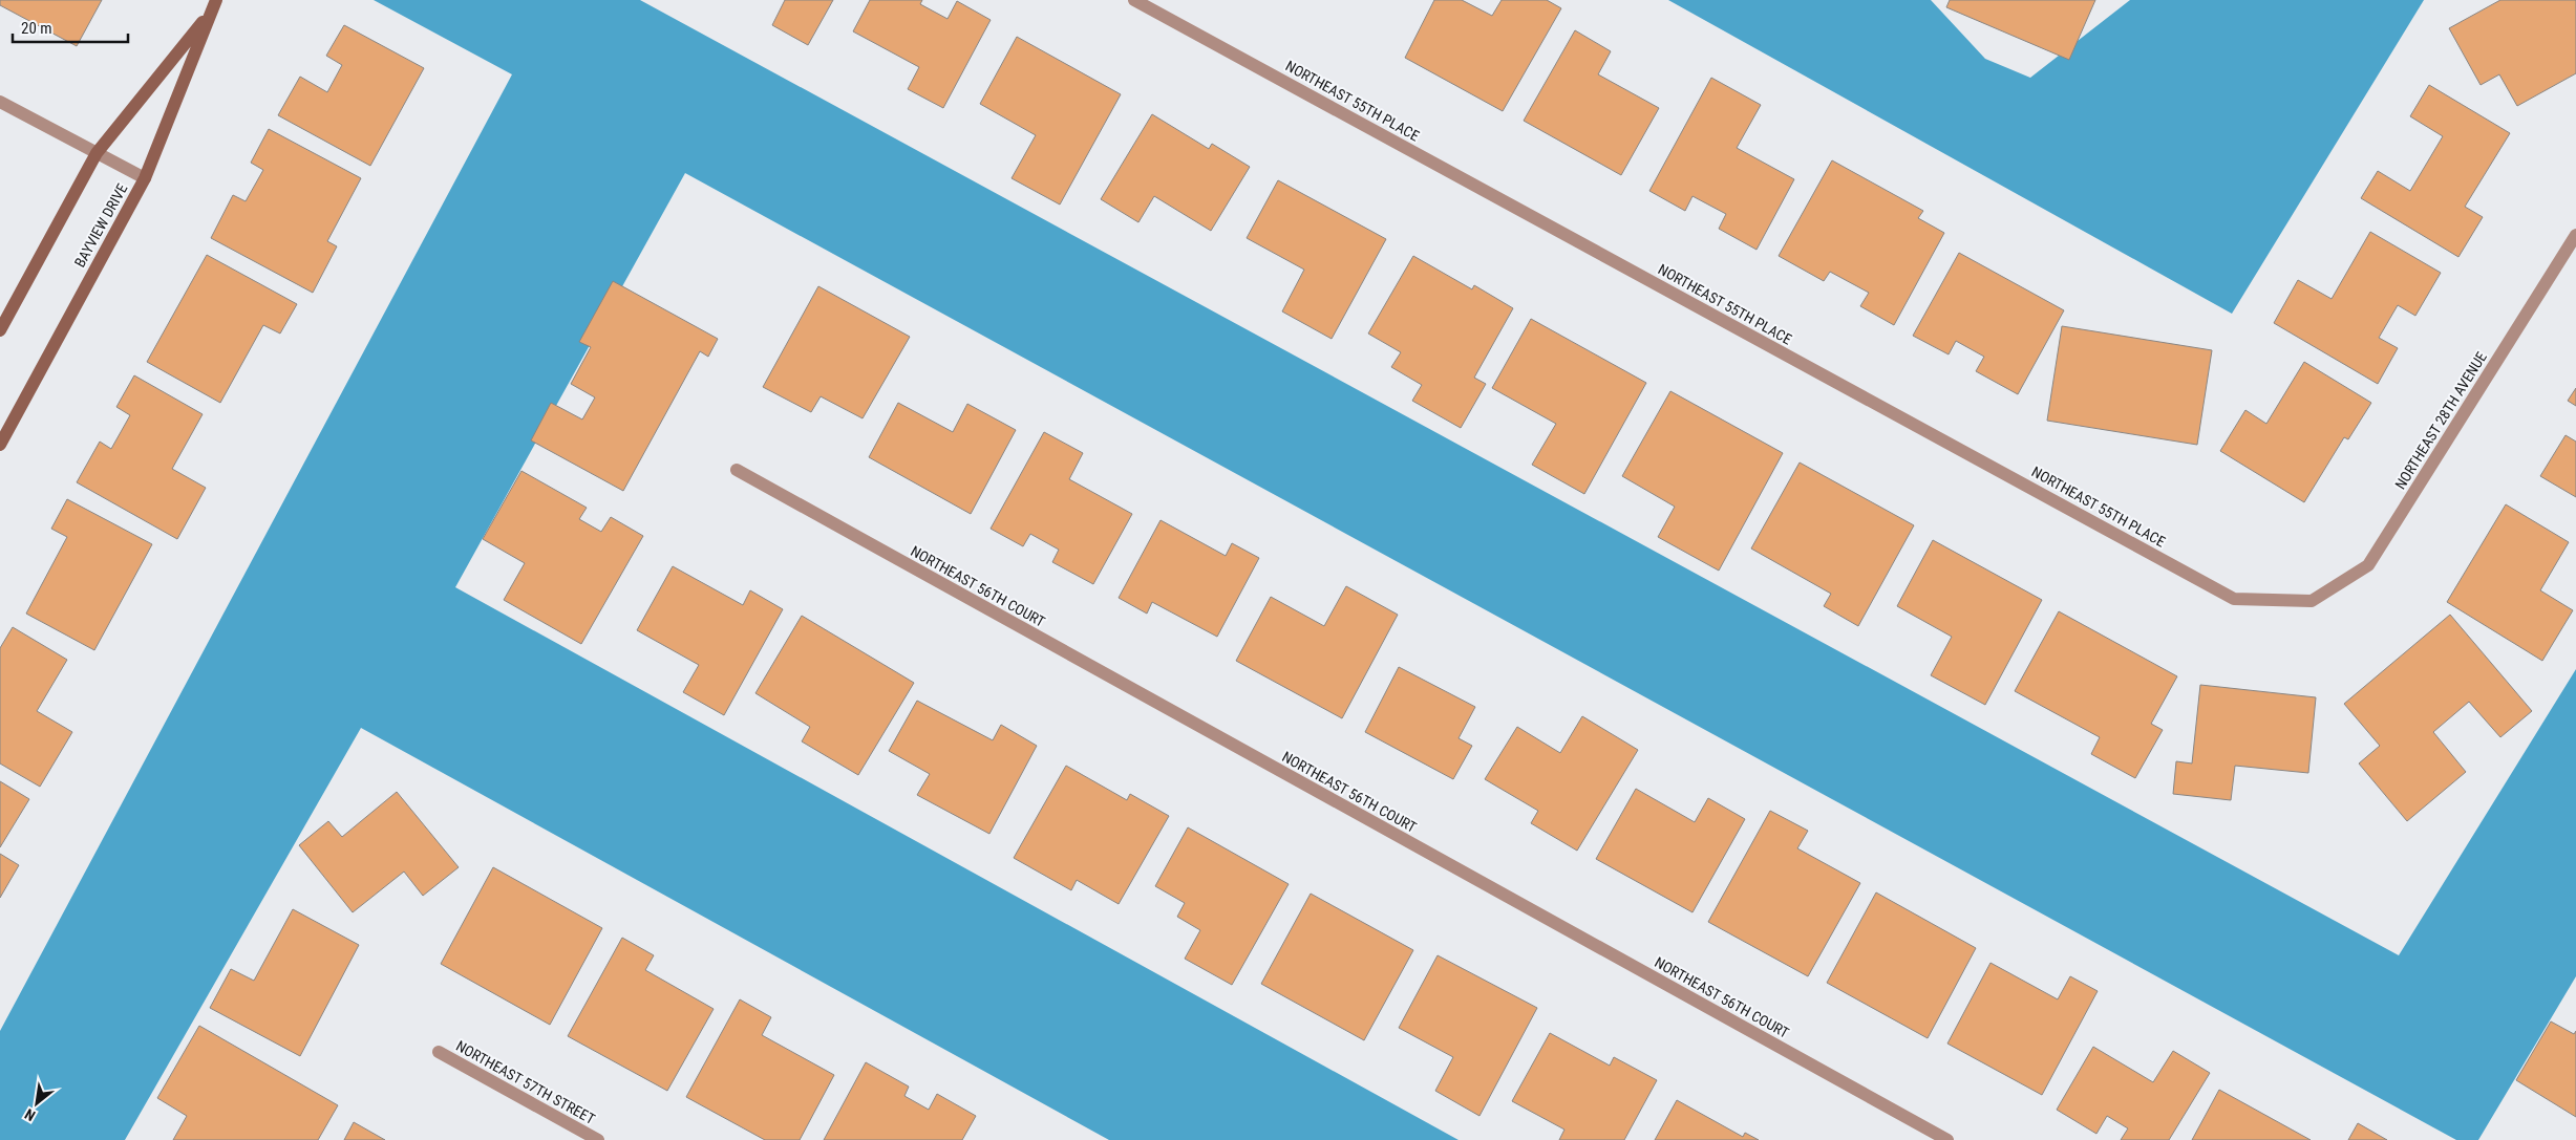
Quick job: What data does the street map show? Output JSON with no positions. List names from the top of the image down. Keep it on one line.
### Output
{"streets":{"street":["NORTHEAST 55TH PLACE","BAYVIEW DRIVE","NORTHEAST 28TH AVENUE","NORTHEAST 56TH COURT","NORTHEAST 57TH STREET"]},"crossings":[["NORTHEAST 55TH PLACE","NORTHEAST 28TH AVENUE"]],"scale_bar":"20 m","north":"bottom left"}
